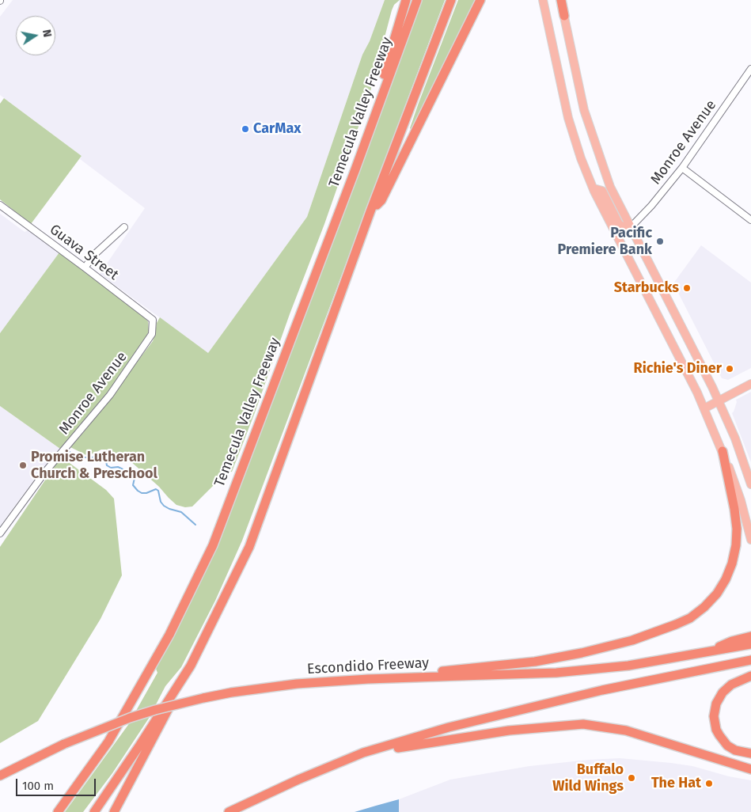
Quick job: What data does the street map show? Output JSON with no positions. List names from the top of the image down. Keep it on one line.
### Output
{"streets":{"highway":["Temecula Valley Freeway","Escondido Freeway"],"street":["Monroe Avenue","Guava Street"]},"crossings":[["Monroe Avenue","Guava Street"]],"places":["CarMax","Pacific Premiere Bank","Starbucks","Richie's Diner","Promise Lutheran Church & Preschool","Buffalo Wild Wings","The Hat"],"scale_bar":"100 m","north":"right"}
